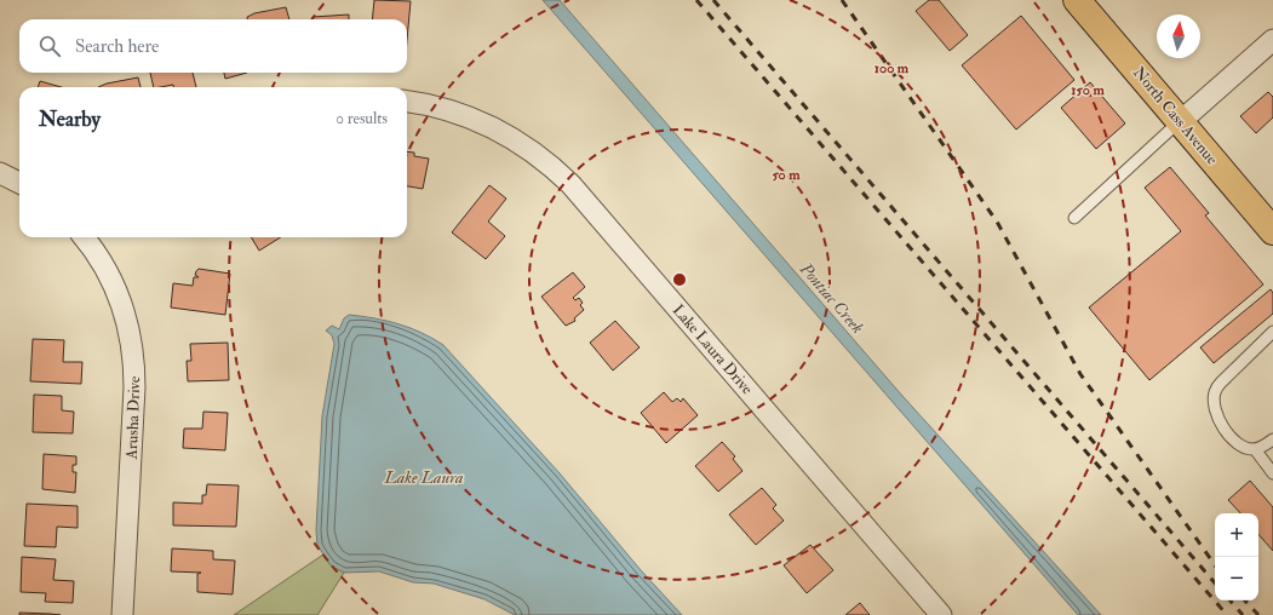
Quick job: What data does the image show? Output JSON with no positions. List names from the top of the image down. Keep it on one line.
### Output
{"streets":{"main road":["North Cass Avenue"],"street":["Lake Laura Drive","Arusha Drive"]},"water":["Pontiac Creek","Lake Laura"],"north":"top","page":{"search":"Search here","heading":["Nearby","0 results"],"map_buttons":["+","−"]},"rings":["100 m","150 m","50 m"]}
